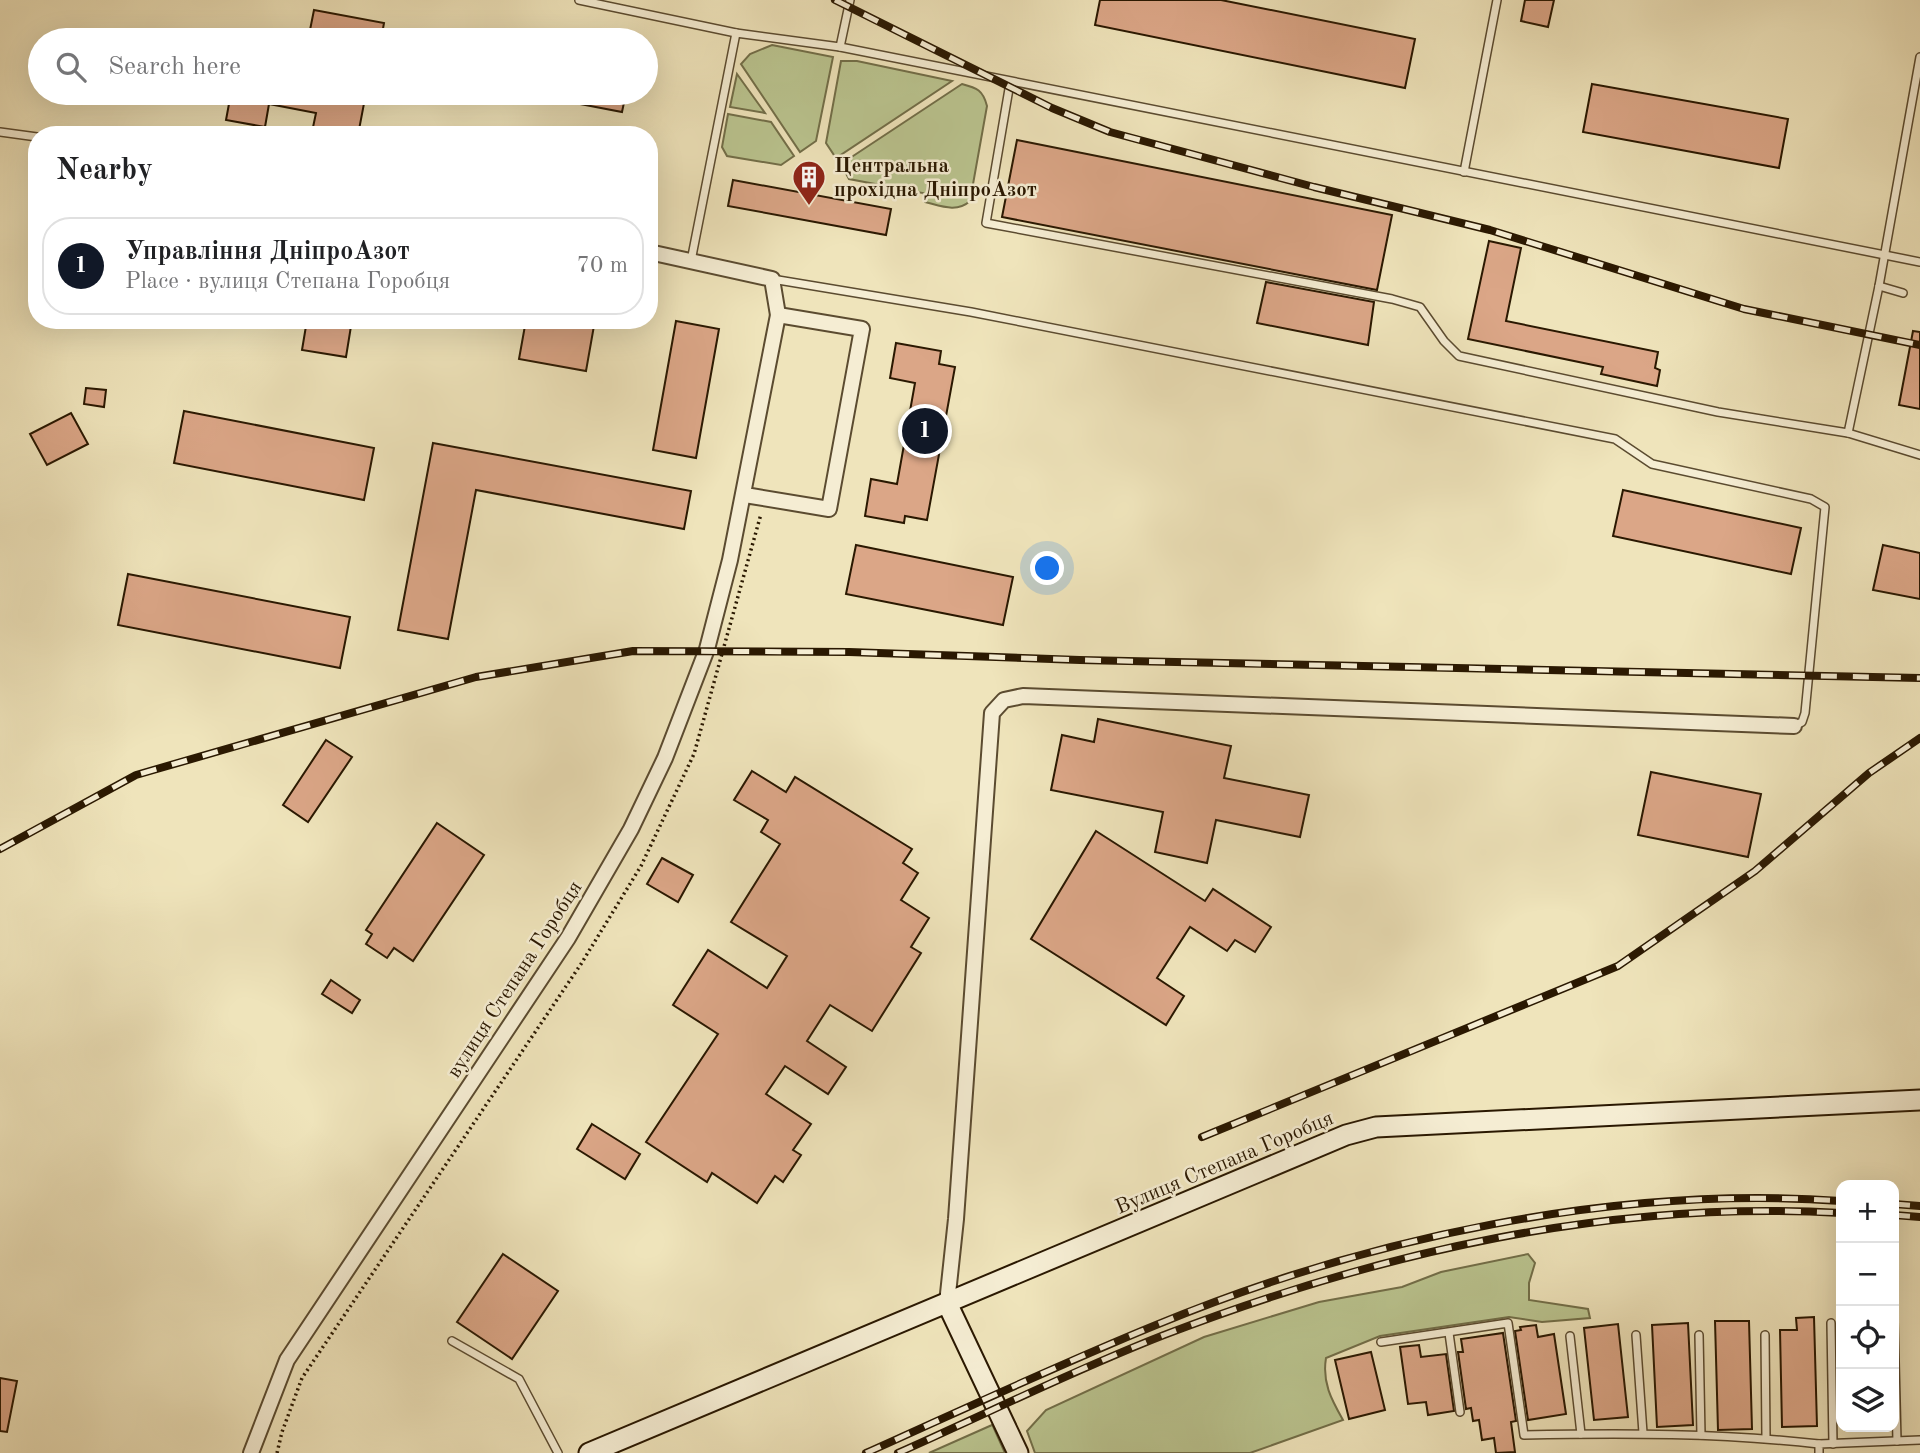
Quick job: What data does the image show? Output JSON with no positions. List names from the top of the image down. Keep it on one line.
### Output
{"streets":{"street":["вулиця Степана Горобця","Вулиця Степана Горобця"]},"places":{"building":["Центральна прохідна ДніпроАзот"]},"page":{"search":"Search here","heading":"Nearby","list":[{"mark":"1","name":"Управління ДніпроАзот","note":"Place · вулиця Степана Горобця","value":"70 m"}],"pins":"1","map_buttons":["+","−"]}}
